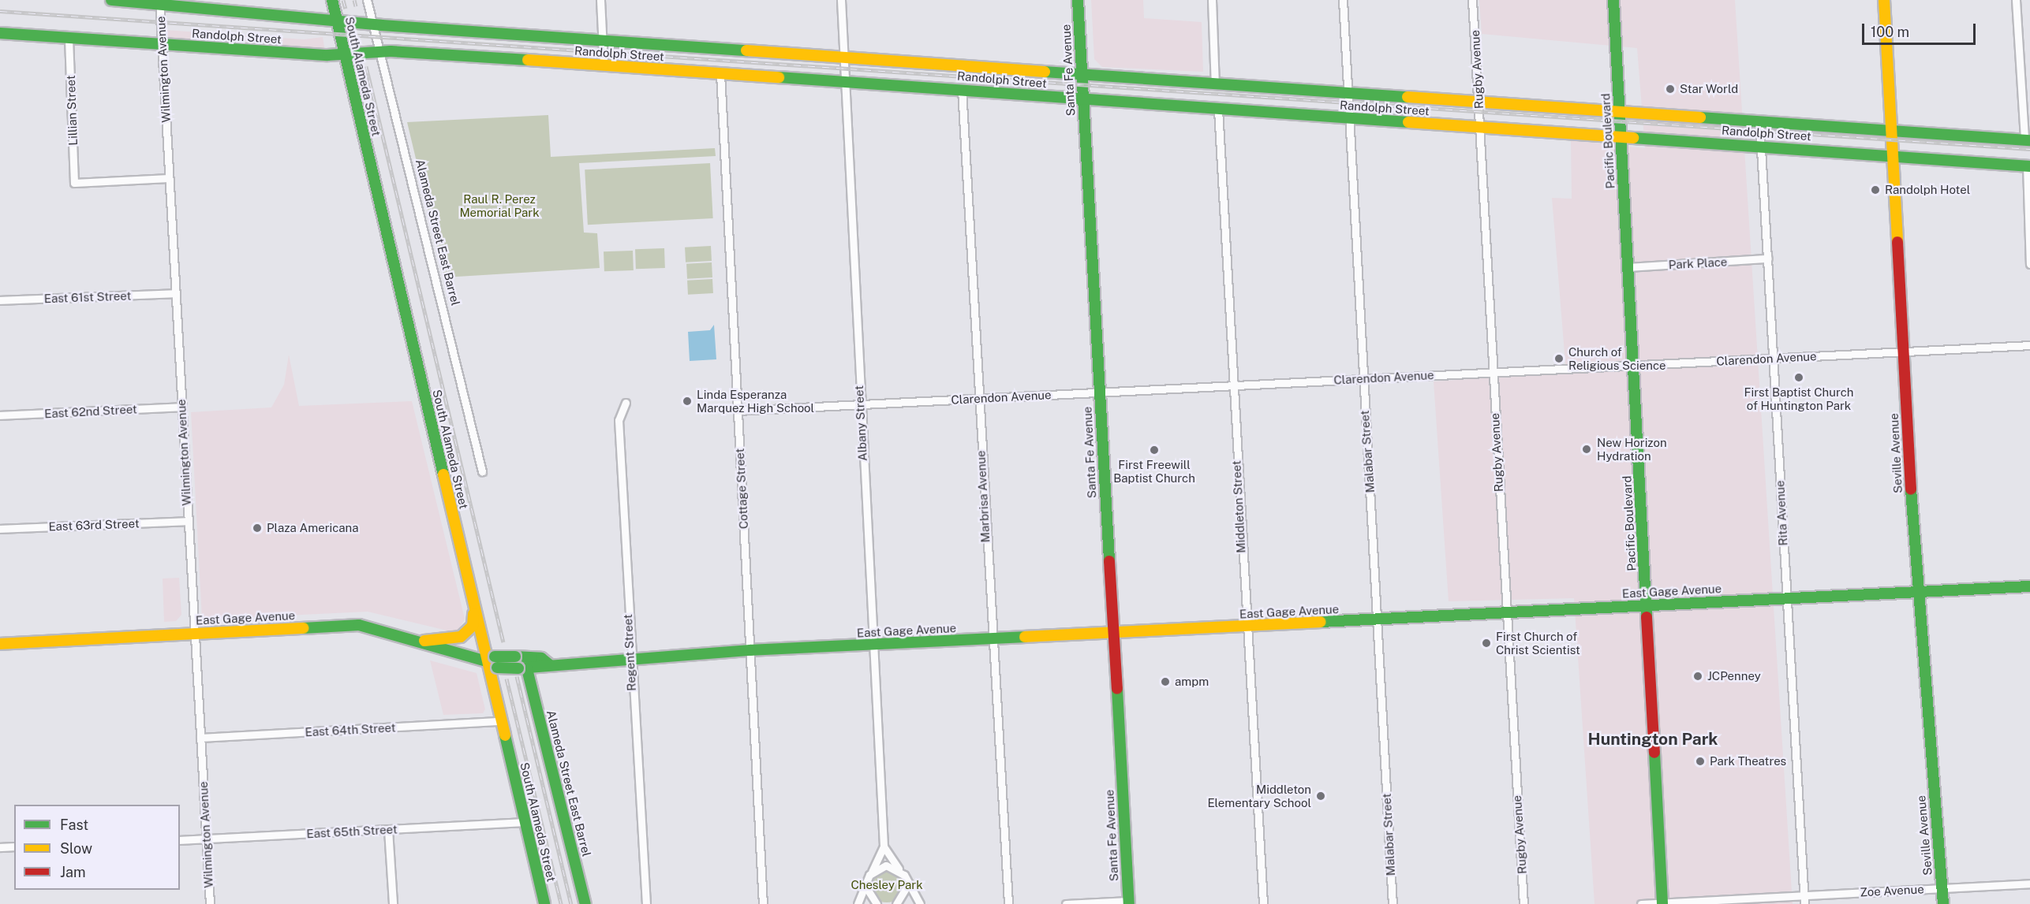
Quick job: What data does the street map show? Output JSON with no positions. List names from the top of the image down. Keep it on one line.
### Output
{"streets":{"street":["Randolph Street","Wilmington Avenue","Rugby Avenue","Santa Fe Avenue","South Alameda Street","Lillian Street","Pacific Boulevard","Alameda Street East Barrel","Park Place","East 61st Street","Clarendon Avenue","East 62nd Street","Albany Street","Malabar Street","Seville Avenue","Cottage Street","Marbrisa Avenue","Middleton Street","Rita Avenue","East 63rd Street","East Gage Avenue","Regent Street","East 64th Street","East 65th Street","Zoe Avenue"]},"crossings":[["Randolph Street","Wilmington Avenue"],["Randolph Street","Rugby Avenue"],["Randolph Street","Santa Fe Avenue"],["Randolph Street","South Alameda Street"],["Randolph Street","Lillian Street"],["Randolph Street","Pacific Boulevard"],["Randolph Street","Alameda Street East Barrel"],["Randolph Street","Albany Street"],["Randolph Street","Malabar Street"],["Randolph Street","Seville Avenue"],["Randolph Street","Cottage Street"],["Randolph Street","Marbrisa Avenue"],["Randolph Street","Middleton Street"],["Randolph Street","Rita Avenue"],["Wilmington Avenue","Lillian Street"],["Wilmington Avenue","East 61st Street"],["Wilmington Avenue","East 62nd Street"],["Wilmington Avenue","East 63rd Street"],["Wilmington Avenue","East Gage Avenue"],["Wilmington Avenue","East 64th Street"],["Wilmington Avenue","East 65th Street"],["Rugby Avenue","Clarendon Avenue"],["Rugby Avenue","East Gage Avenue"],["Santa Fe Avenue","Clarendon Avenue"],["Santa Fe Avenue","East Gage Avenue"],["South Alameda Street","East Gage Avenue"],["South Alameda Street","East 64th Street"],["South Alameda Street","East 65th Street"],["Pacific Boulevard","Park Place"],["Pacific Boulevard","Clarendon Avenue"],["Pacific Boulevard","East Gage Avenue"],["Pacific Boulevard","Zoe Avenue"],["Alameda Street East Barrel","East Gage Avenue"],["Park Place","Rita Avenue"],["Clarendon Avenue","Albany Street"],["Clarendon Avenue","Malabar Street"],["Clarendon Avenue","Seville Avenue"],["Clarendon Avenue","Cottage Street"],["Clarendon Avenue","Marbrisa Avenue"],["Clarendon Avenue","Middleton Street"],["Clarendon Avenue","Rita Avenue"],["Albany Street","East Gage Avenue"],["Malabar Street","East Gage Avenue"],["Seville Avenue","East Gage Avenue"],["Seville Avenue","Zoe Avenue"],["Cottage Street","East Gage Avenue"],["Marbrisa Avenue","East Gage Avenue"],["Middleton Street","East Gage Avenue"],["Rita Avenue","East Gage Avenue"],["Rita Avenue","Zoe Avenue"],["East Gage Avenue","Regent Street"]],"districts":["Huntington Park"],"parks":["Raul R. Perez Memorial Park","Chesley Park"],"places":["Star World","Randolph Hotel","Church of Religious Science","First Baptist Church of Huntington Park","Linda Esperanza Marquez High School","New Horizon Hydration","First Freewill Baptist Church","Plaza Americana","First Church of Christ Scientist","JCPenney","ampm","Park Theatres","Middleton Elementary School"],"legend":["Fast","Slow","Jam"],"scale_bar":"100 m"}
